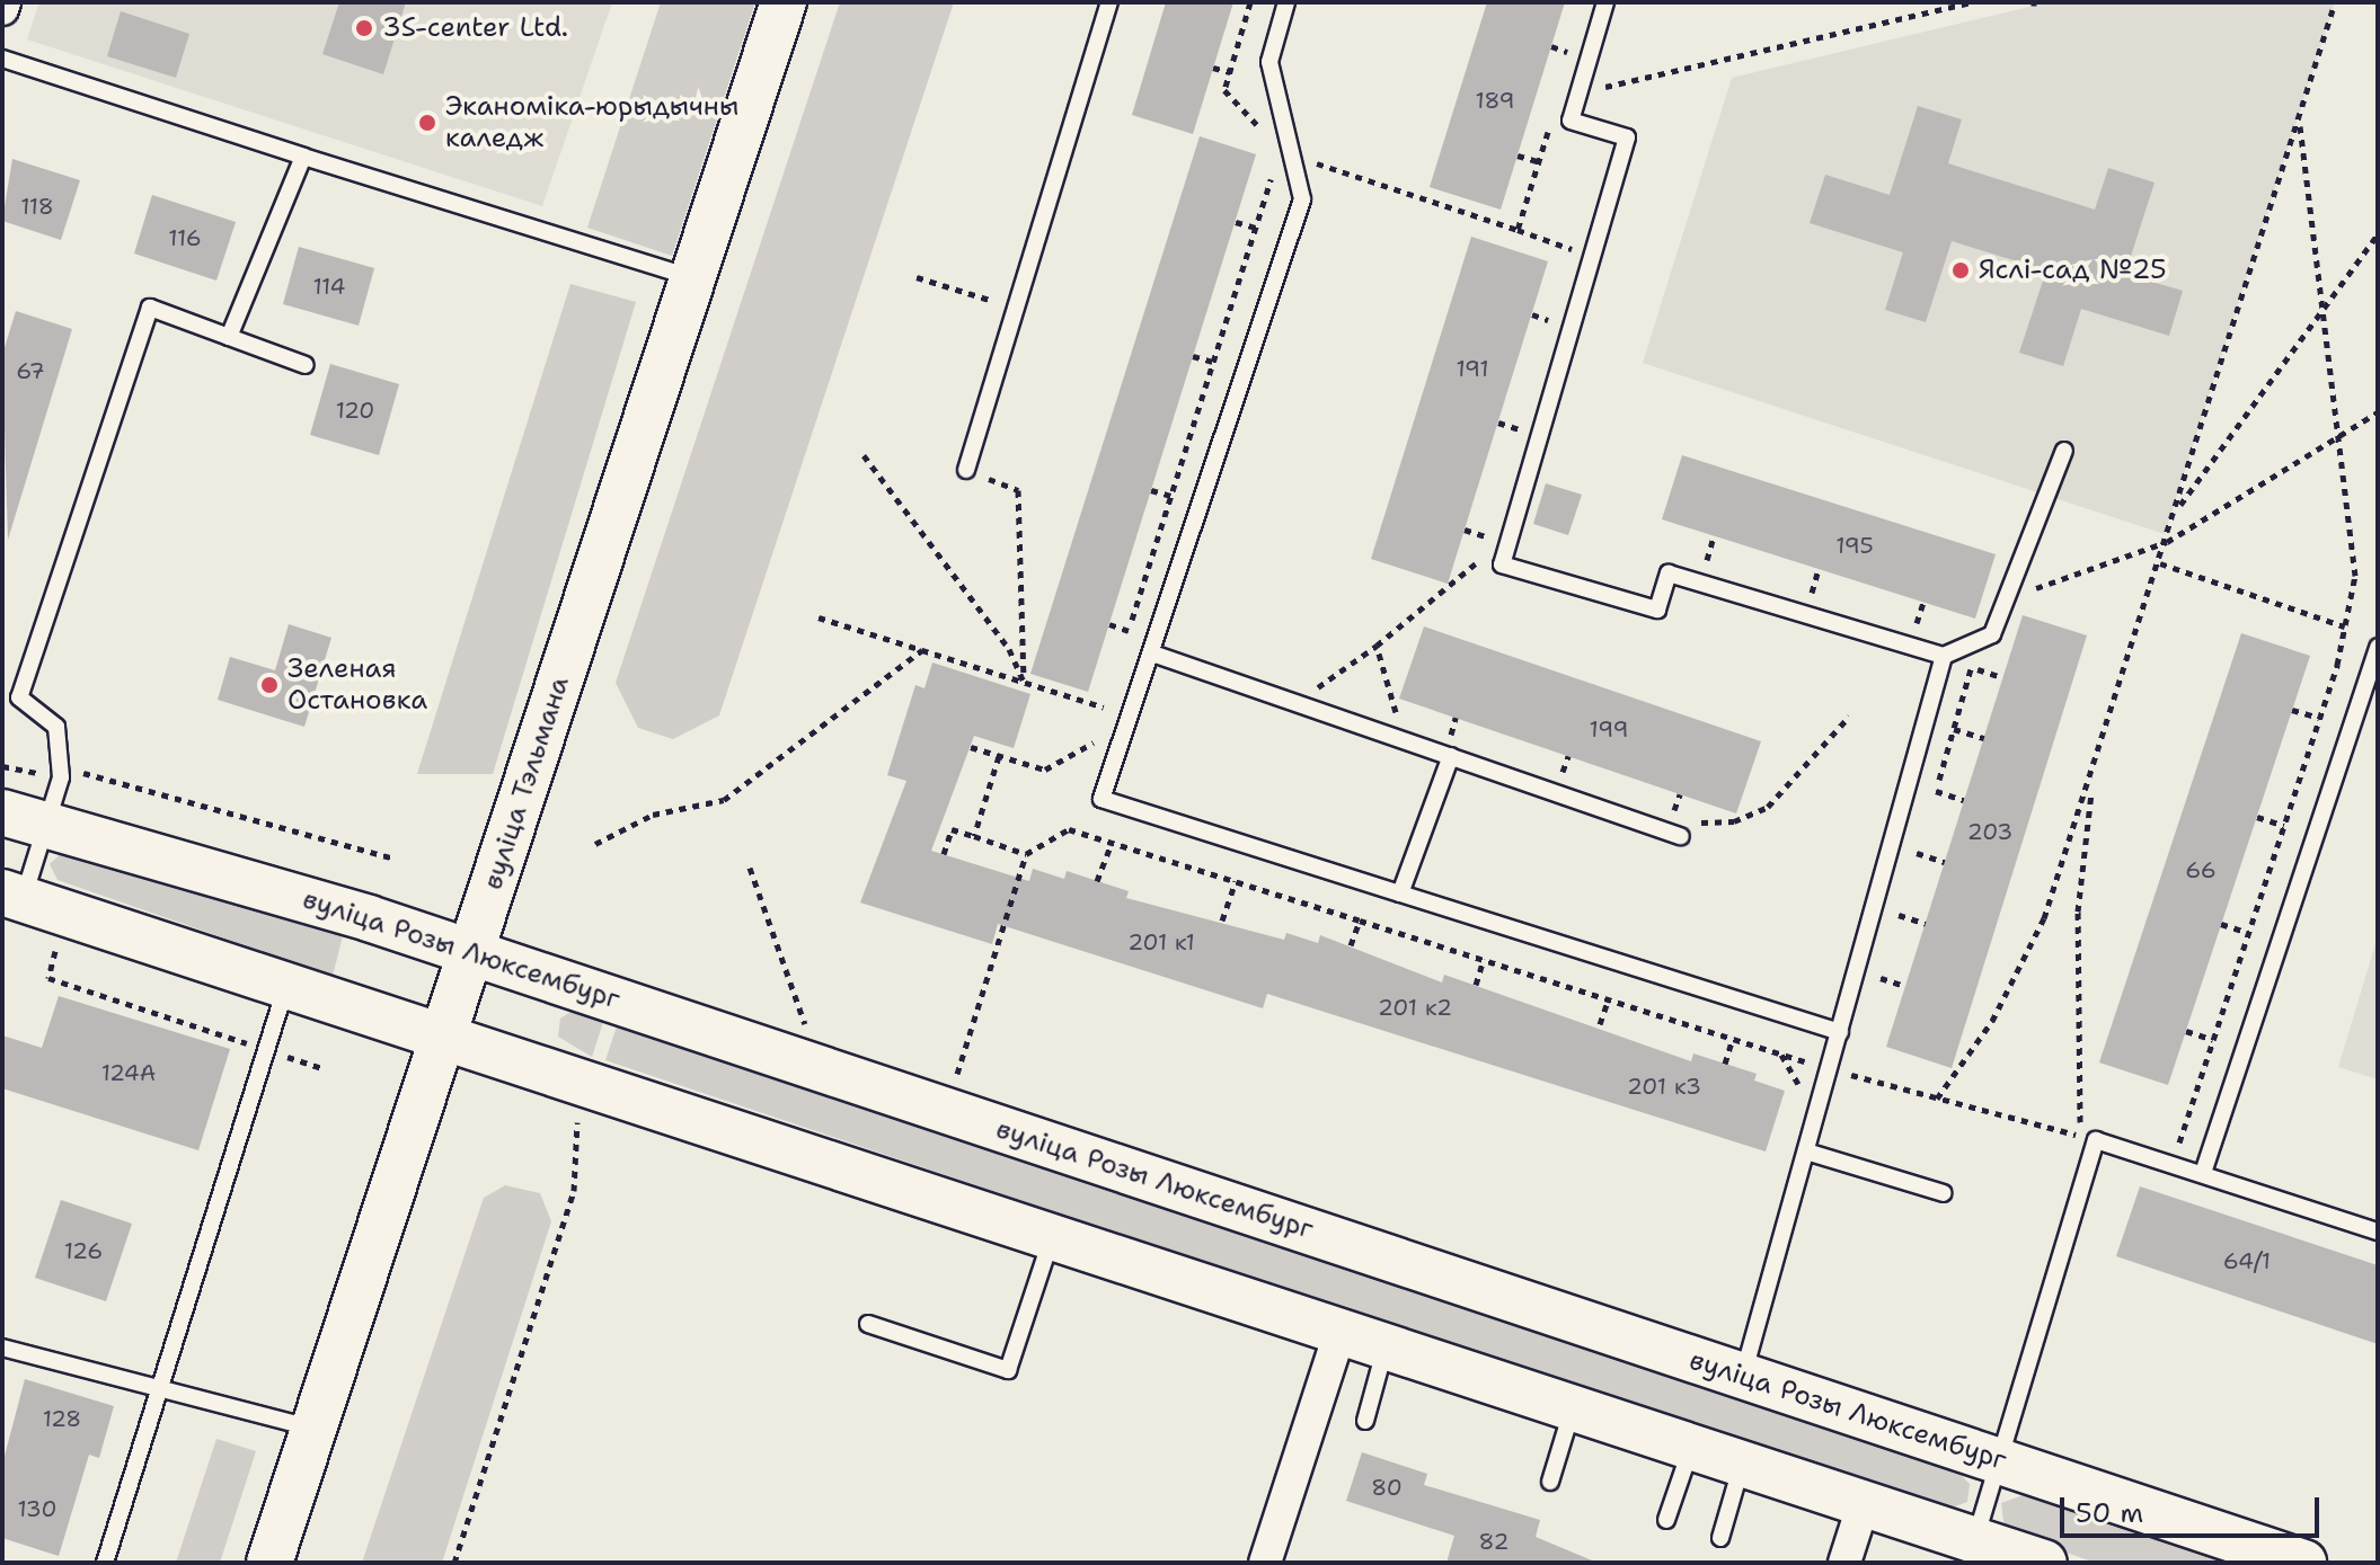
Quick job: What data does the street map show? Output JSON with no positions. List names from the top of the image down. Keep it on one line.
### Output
{"streets":{"main road":["вуліца Тэльмана","вуліца Розы Люксембург"]},"crossings":[["вуліца Тэльмана","вуліца Розы Люксембург"]],"places":["3S-center Ltd.","Эканоміка-юрыдычны каледж","Яслі-сад №25","Зеленая Остановка"],"house_numbers":["189","118","116","114","191","67","120","195","199","203","66","201 к1","201 к2","124А","201 к3","126","64/1","128","80","130","82"],"scale_bar":"50 m"}
